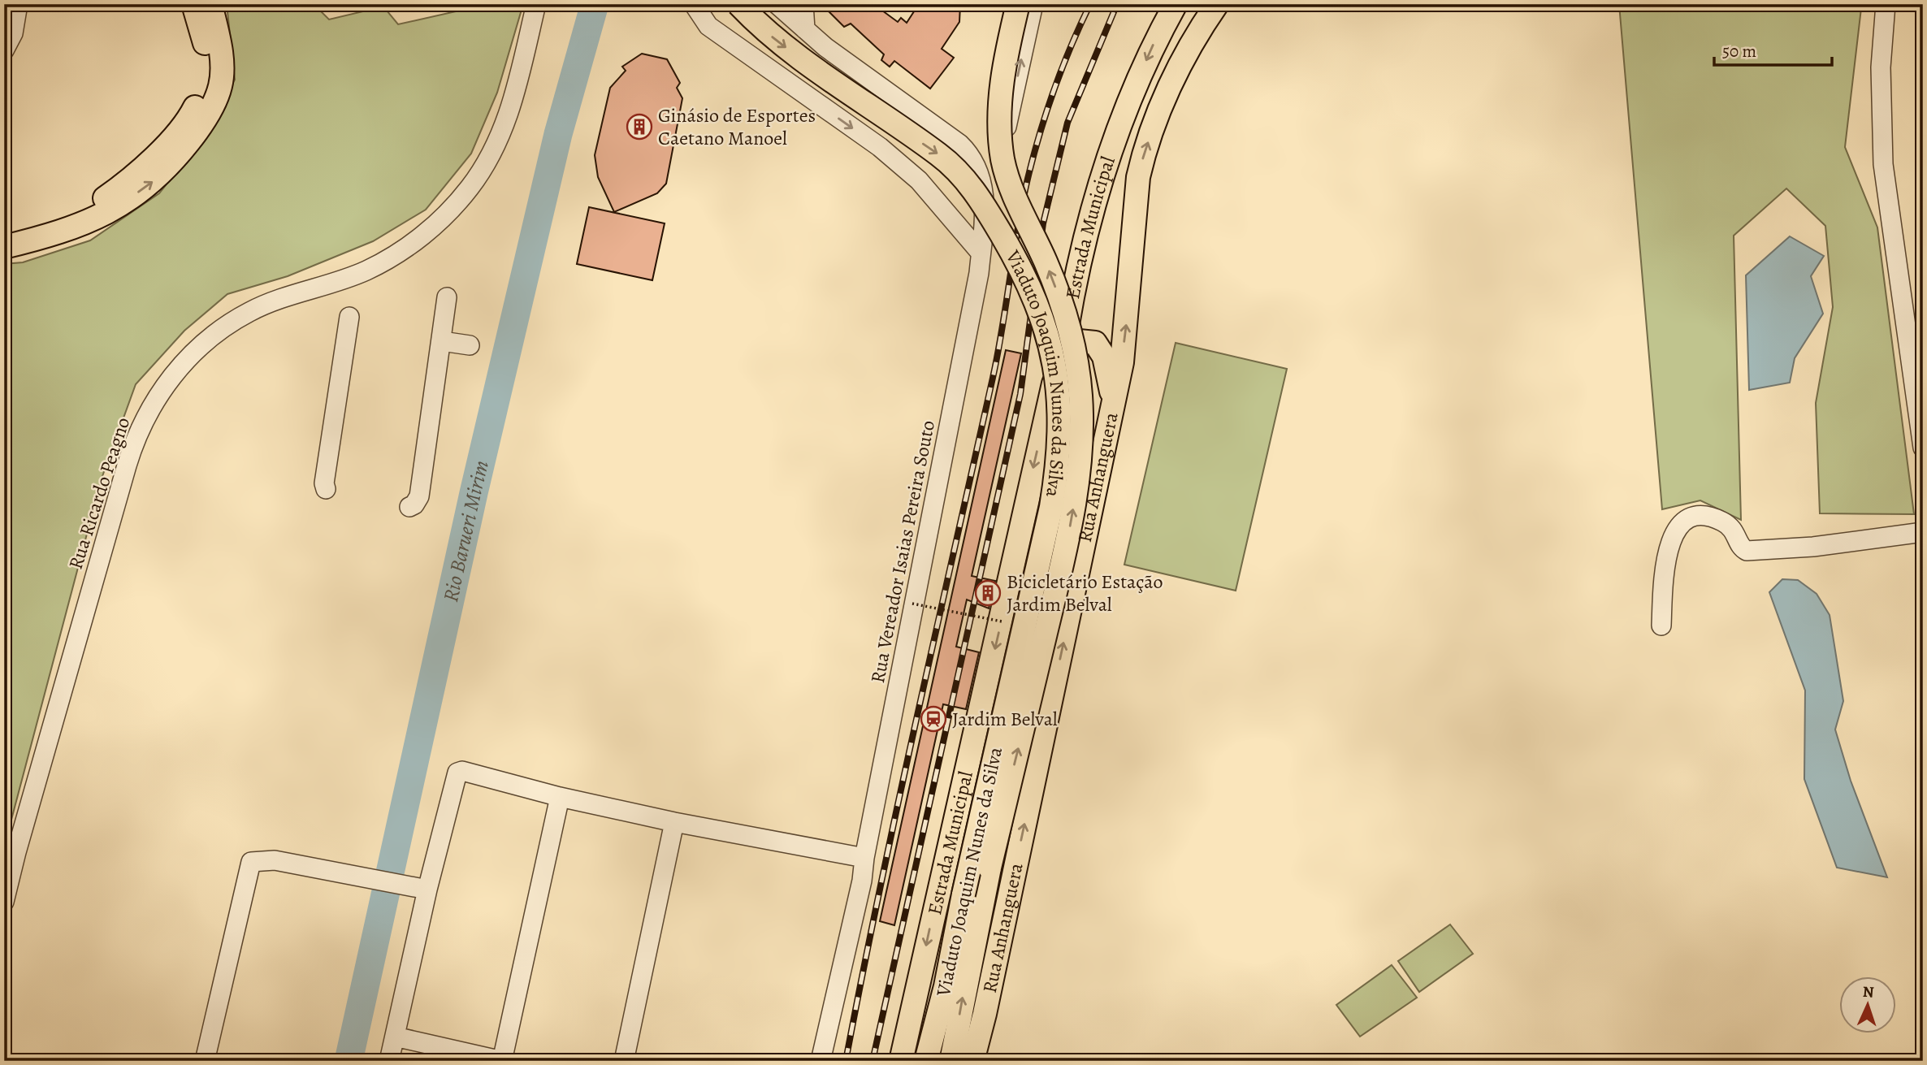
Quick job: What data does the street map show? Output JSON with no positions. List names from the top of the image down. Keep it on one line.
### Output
{"streets":{"main road":["Estrada Municipal","Viaduto Joaquim Nunes da Silva","Rua Anhanguera"],"street":["Rua Ricardo Peagno","Rua Vereador Isaias Pereira Souto"]},"one_way":["Estrada Municipal","Rua Anhanguera"],"water":["Rio Barueri Mirim"],"places":{"building":["Ginásio de Esportes Caetano Manoel","Bicicletário Estação Jardim Belval"],"station":["Jardim Belval"]},"scale_bar":"50 m","north":"top"}
